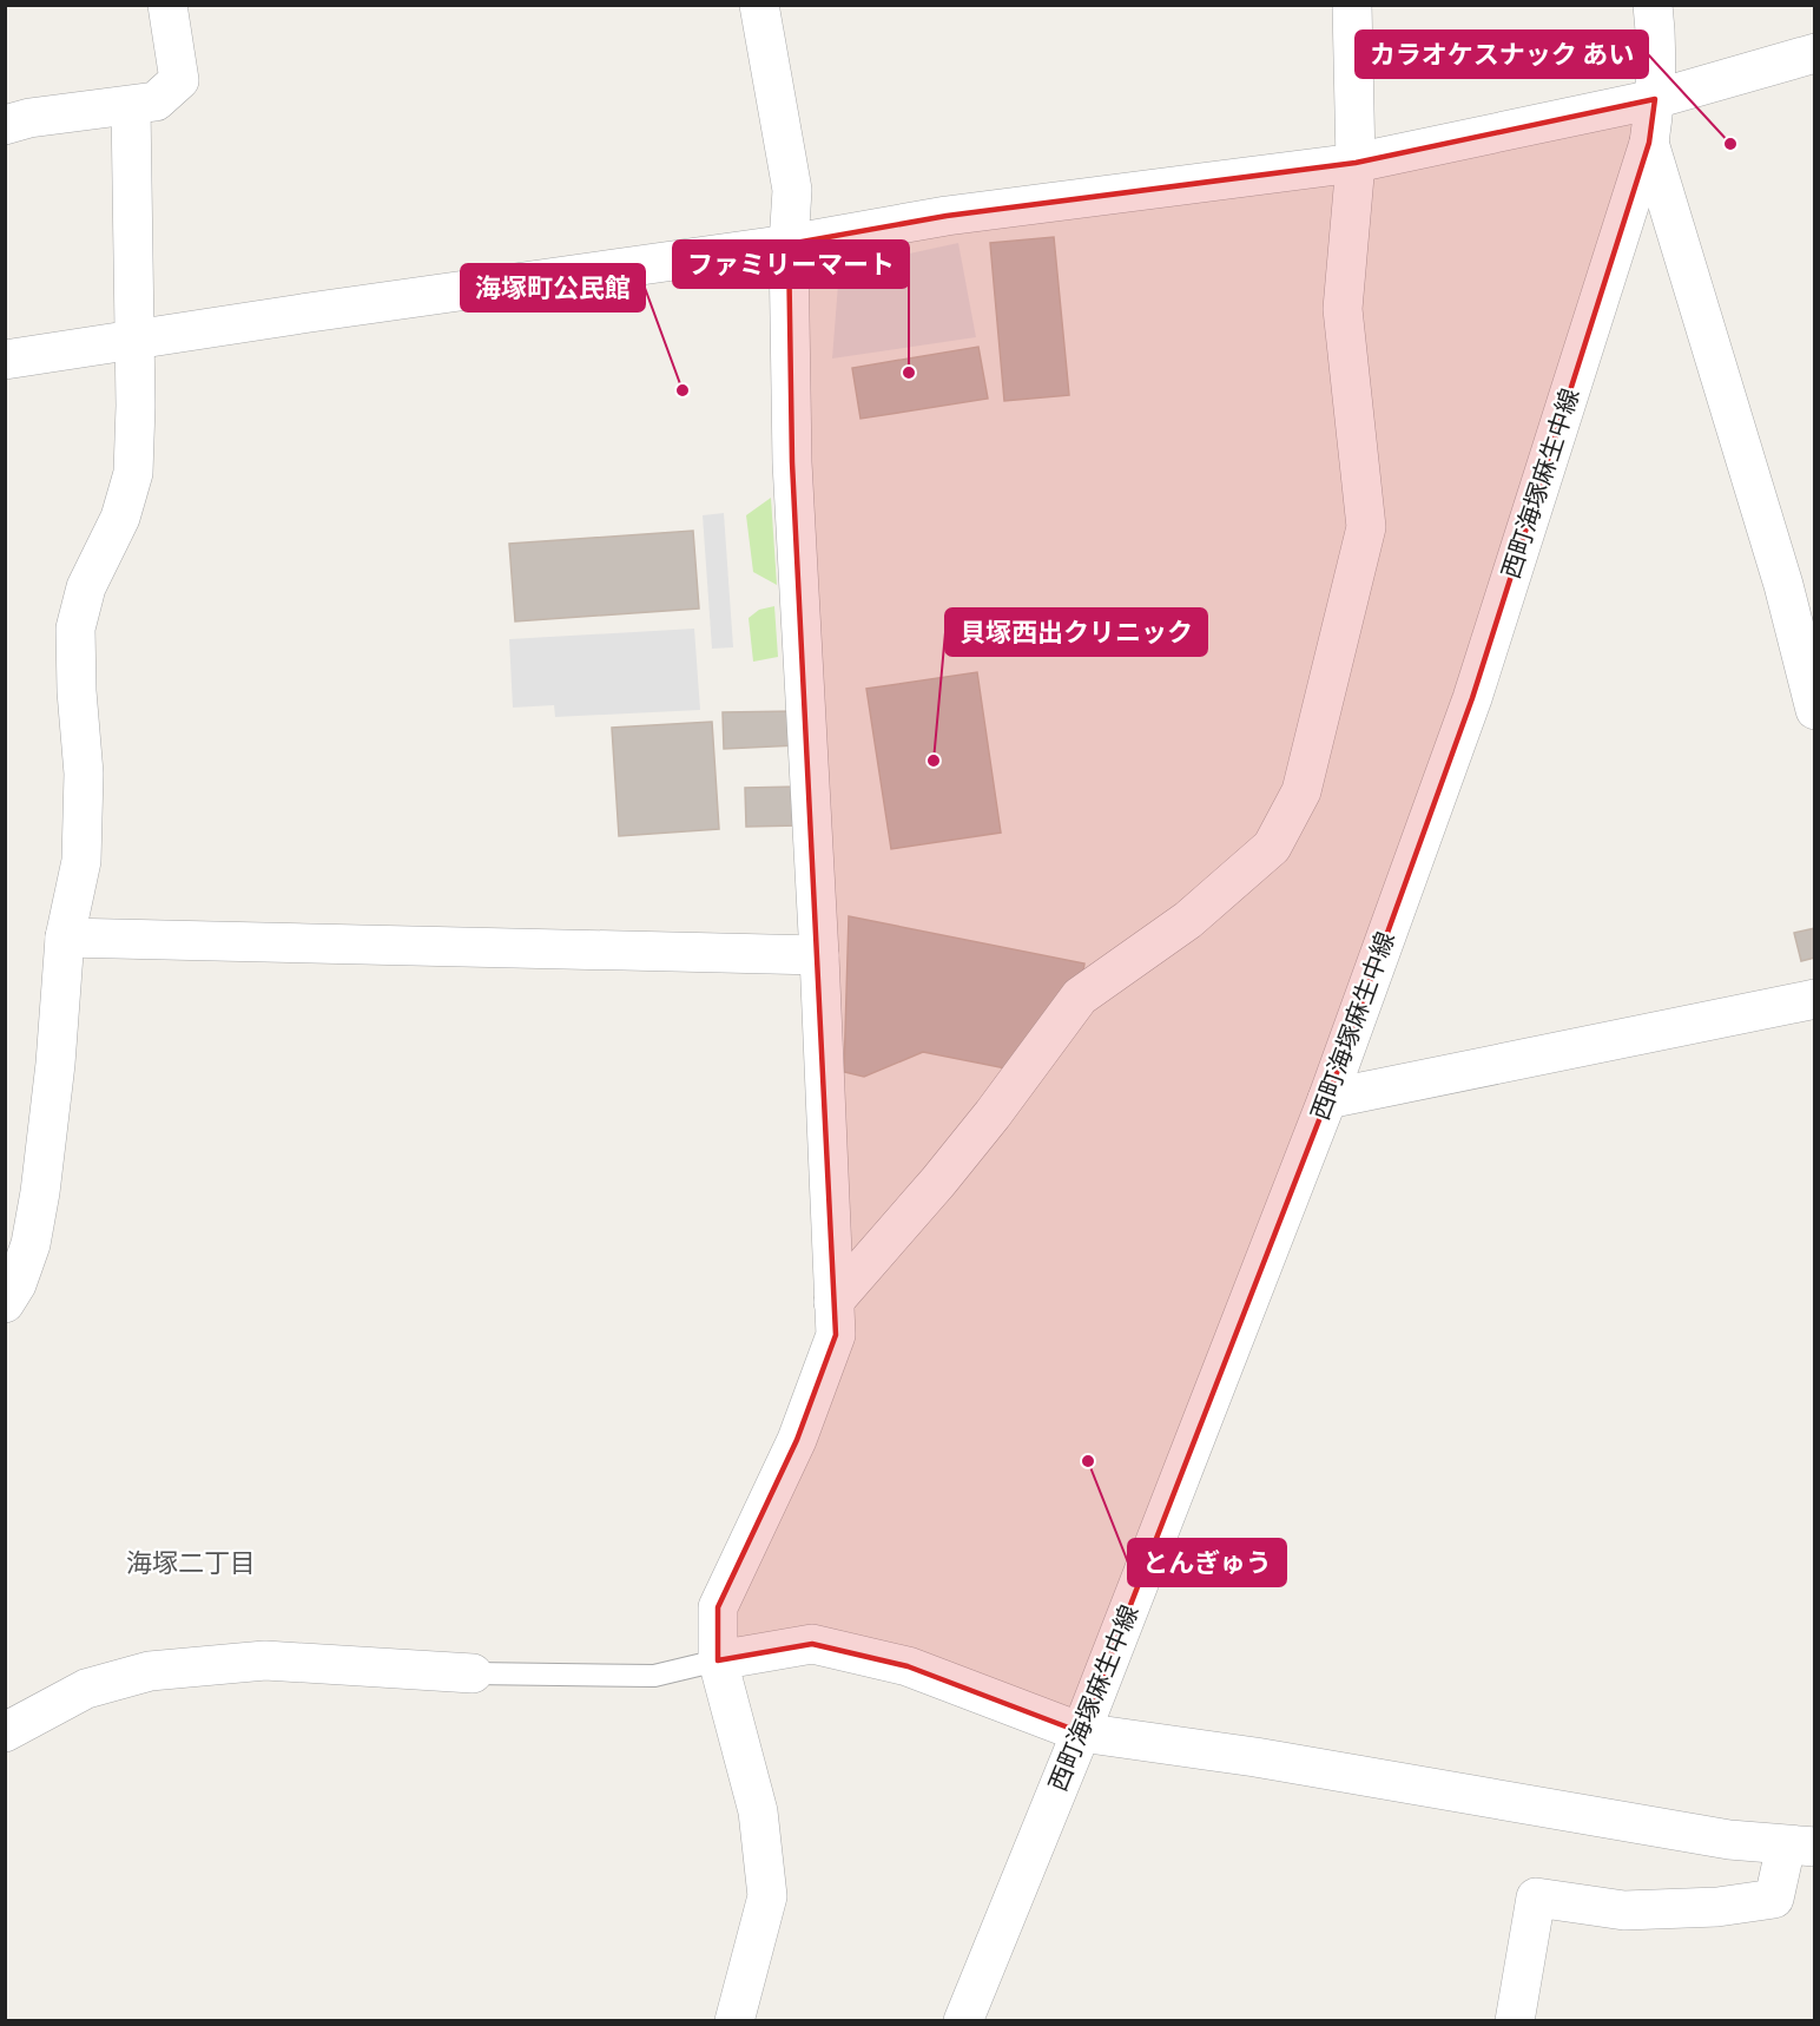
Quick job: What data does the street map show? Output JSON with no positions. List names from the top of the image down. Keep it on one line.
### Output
{"streets":{"street":["西町海塚麻生中線"]},"districts":["海塚二丁目"],"places":["カラオケスナック あい","ファミリーマート","海塚町公民館","貝塚西出クリニック","とんぎゅう"]}
